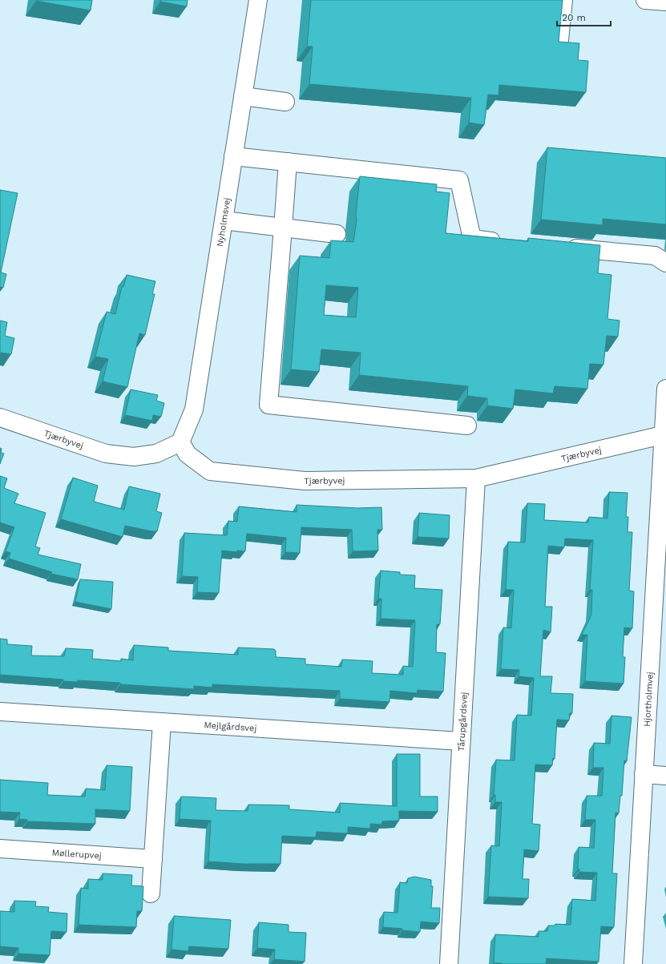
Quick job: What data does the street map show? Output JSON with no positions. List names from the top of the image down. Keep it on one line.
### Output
{"streets":{"street":["Nyholmsvej","Tjærbyvej","Hjortholmvej","Tårupgårdsvej","Mejlgårdsvej","Møllerupvej"]},"crossings":[["Nyholmsvej","Tjærbyvej"],["Tjærbyvej","Hjortholmvej"],["Tjærbyvej","Tårupgårdsvej"],["Tårupgårdsvej","Mejlgårdsvej"]],"scale_bar":"20 m"}
